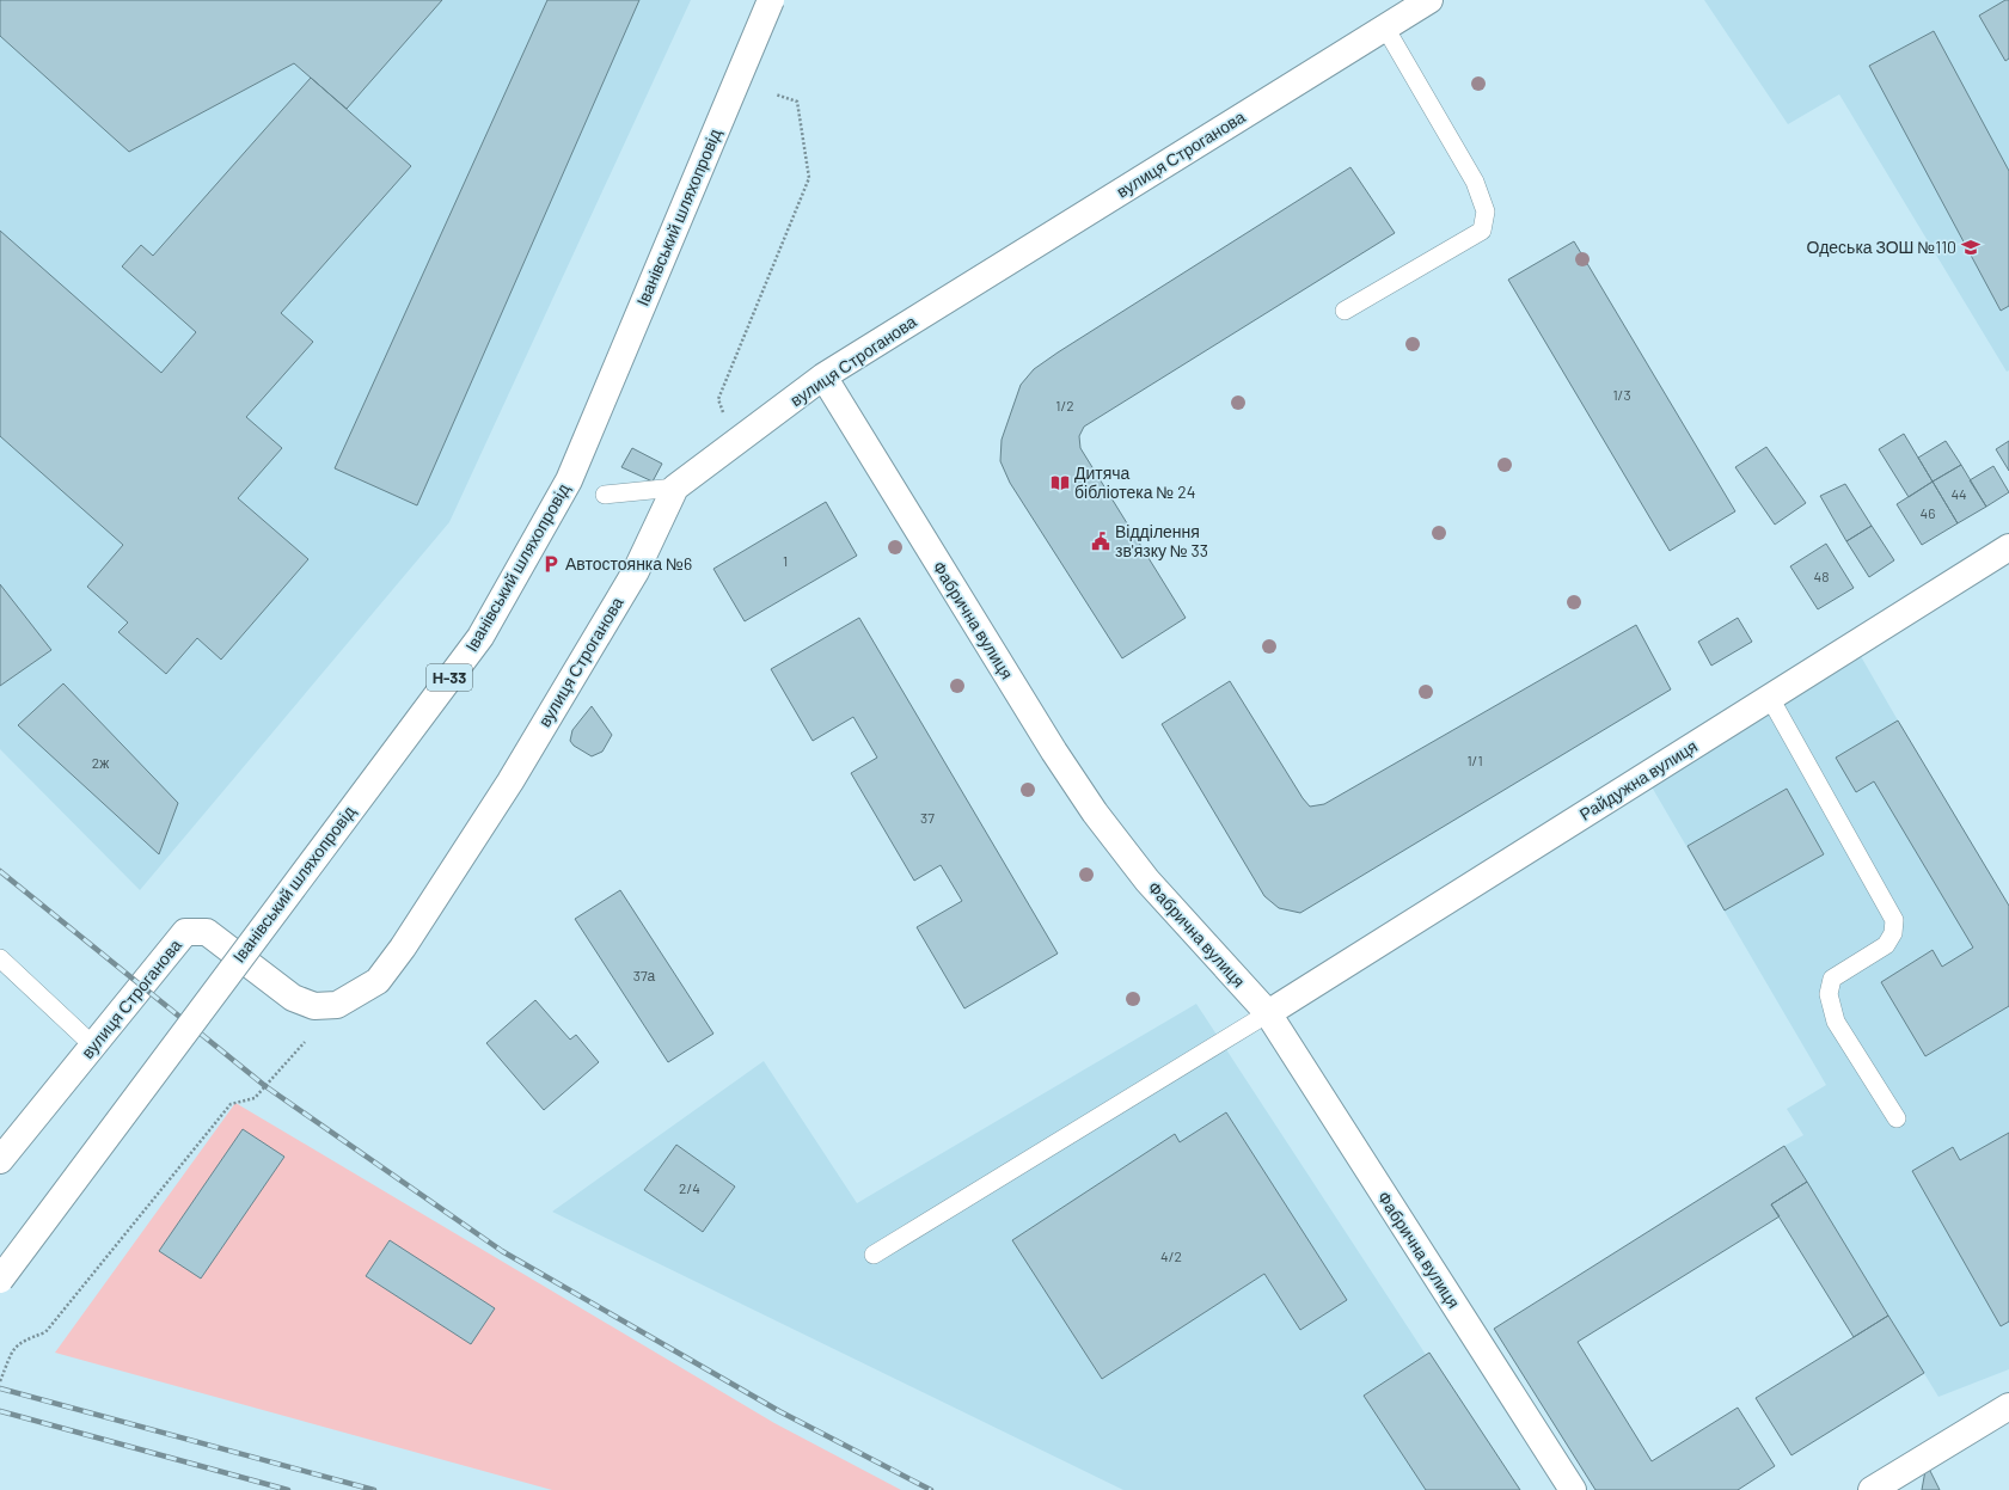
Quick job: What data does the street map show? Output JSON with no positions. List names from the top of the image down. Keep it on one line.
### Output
{"streets":{"street":["вулиця Строганова","Іванівський шляхопровід","Фабрична вулиця","Н-33","Райдужна вулиця"]},"crossings":[["вулиця Строганова","Фабрична вулиця"],["Фабрична вулиця","Райдужна вулиця"]],"places":{"school or university":["Одеська ЗОШ №110"],"library":["Дитяча бібліотека № 24"],"public building":["Відділення зв'язку № 33"],"parking":["Автостоянка №6"]},"house_numbers":["1/3","1/2","44","46","1","48","1/1","2ж","37","37а","2/4","4/2"]}
